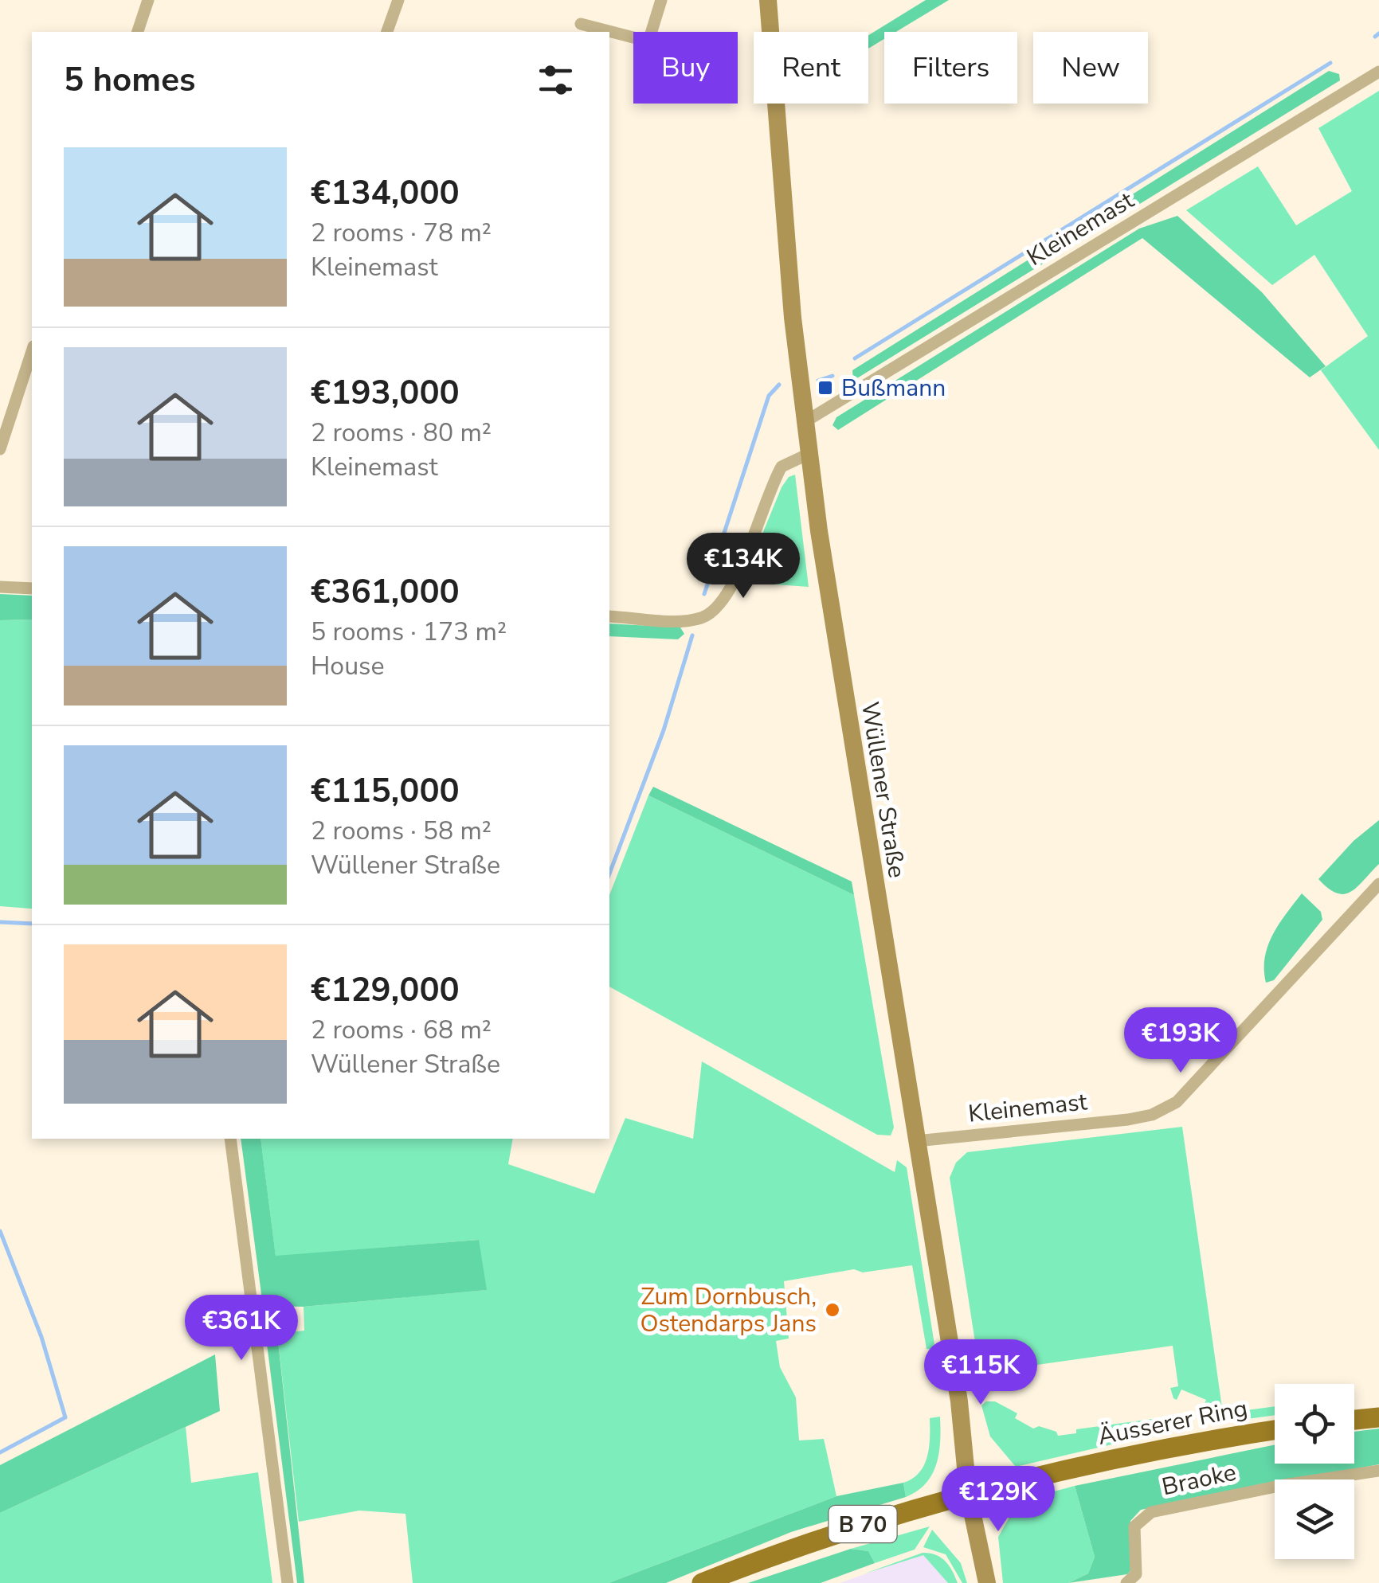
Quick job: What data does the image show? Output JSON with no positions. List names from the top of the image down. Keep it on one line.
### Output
{"streets":{"main road":["Wüllener Straße","Äusserer Ring","B 70"],"street":["Kleinemast","Braoke"]},"crossings":[["Kleinemast","Wüllener Straße"],["Wüllener Straße","Äusserer Ring"]],"places":{"transit":["Bußmann"],"other":["Zum Dornbusch, Ostendarps Jans"]},"page":{"chip":["Buy","Rent","Filters","New"],"heading":"5 homes","list":[{"name":"€134,000","note":"2 rooms · 78 m² · Kleinemast"},{"name":"€193,000","note":"2 rooms · 80 m² · Kleinemast"},{"name":"€361,000","note":"5 rooms · 173 m² · House"},{"name":"€115,000","note":"2 rooms · 58 m² · Wüllener Straße"},{"name":"€129,000","note":"2 rooms · 68 m² · Wüllener Straße"}],"price":["€134K","€193K","€361K","€115K","€129K"]}}
